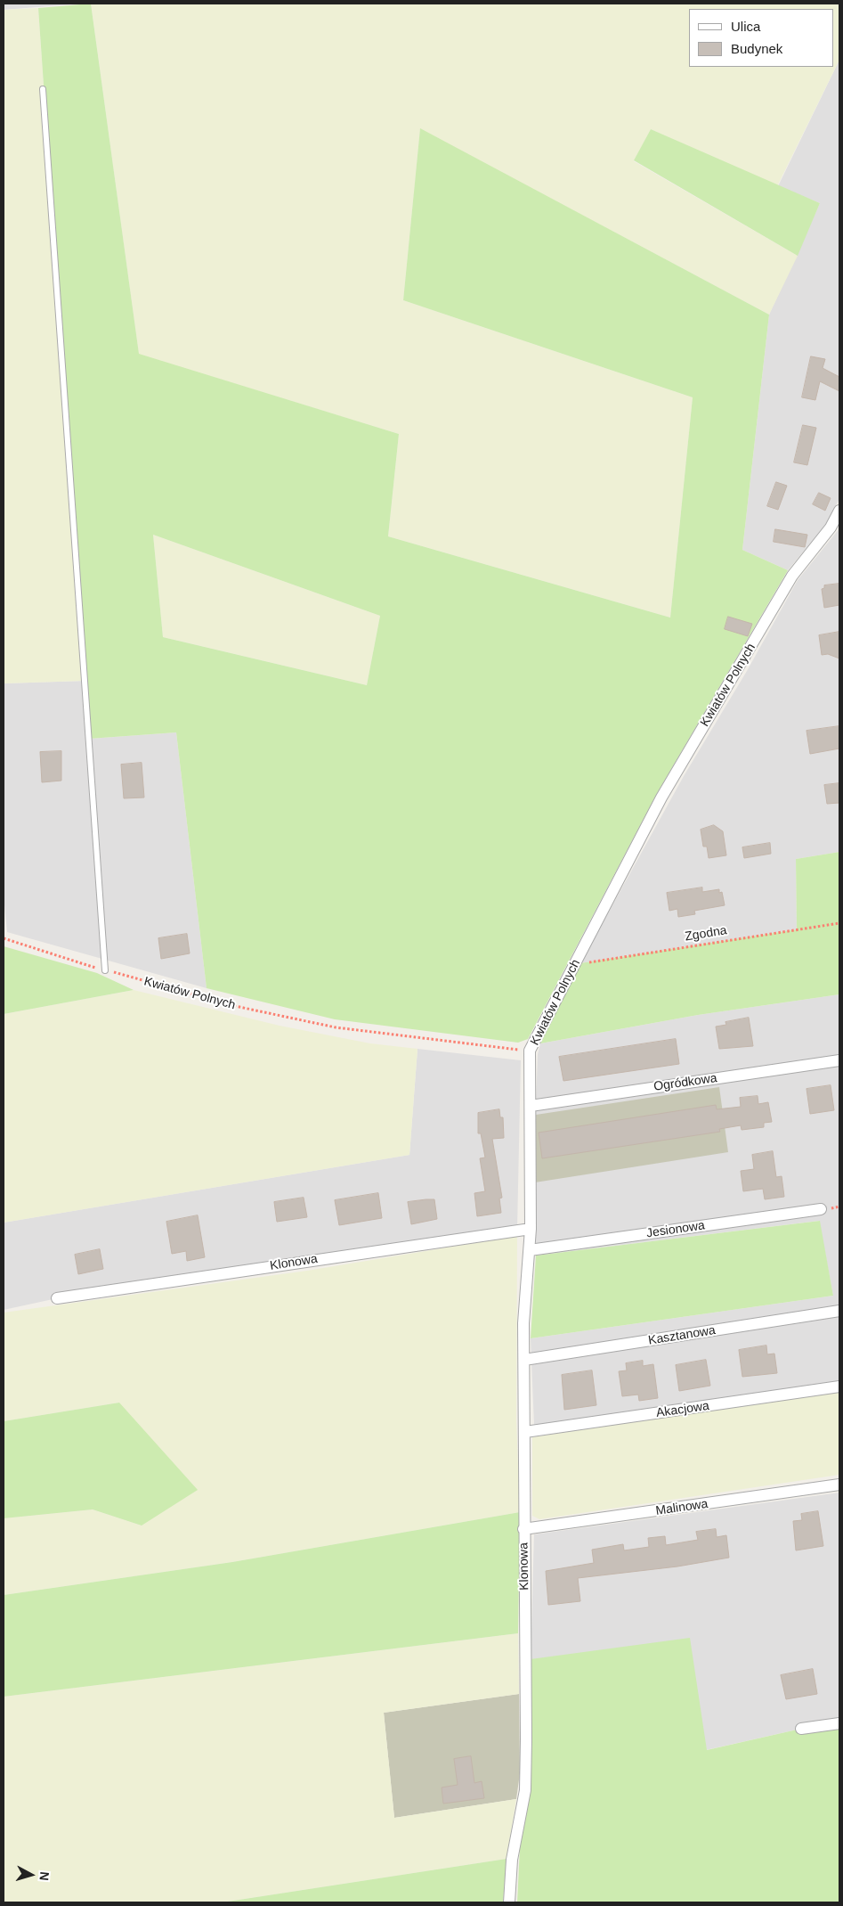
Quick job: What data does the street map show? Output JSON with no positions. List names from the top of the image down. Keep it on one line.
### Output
{"streets":{"street":["Kwiatów Polnych","Ogródkowa","Jesionowa","Klonowa","Kasztanowa","Akacjowa","Malinowa"],"path":["Zgodna"]},"crossings":[["Kwiatów Polnych","Zgodna"],["Kwiatów Polnych","Klonowa"],["Ogródkowa","Klonowa"],["Jesionowa","Klonowa"],["Klonowa","Kasztanowa"],["Klonowa","Akacjowa"],["Klonowa","Malinowa"]],"legend":["Ulica","Budynek"],"north":"right"}
